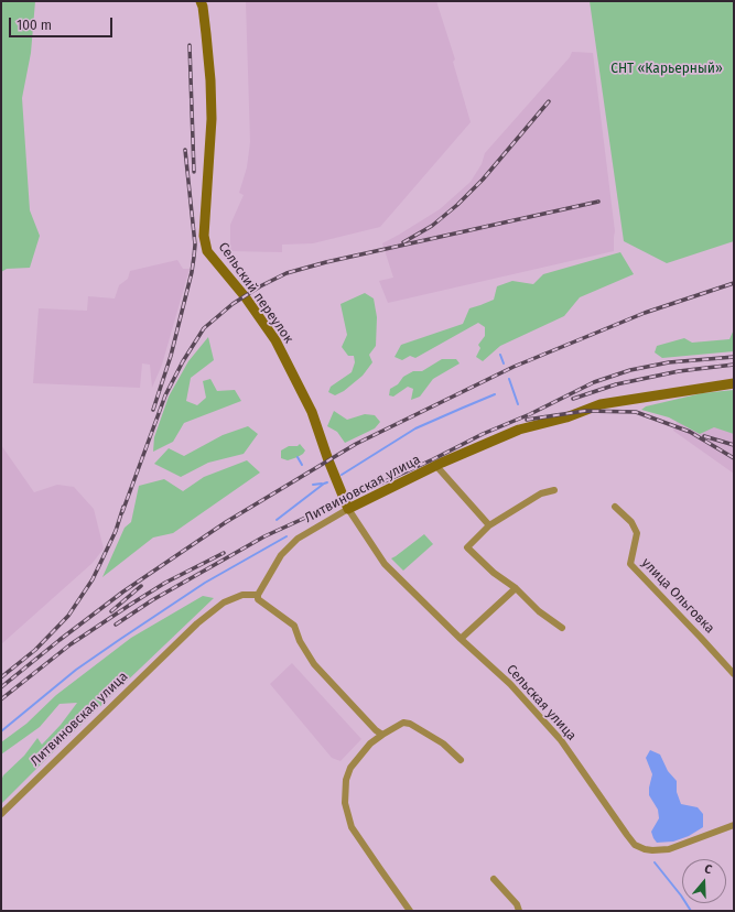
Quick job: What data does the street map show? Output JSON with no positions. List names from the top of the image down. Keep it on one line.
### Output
{"streets":{"street":["Сельский переулок","Литвиновская улица","улица Ольговка","Сельская улица"]},"crossings":[["Сельский переулок","Литвиновская улица"],["Сельский переулок","Сельская улица"],["Литвиновская улица","Сельская улица"]],"parks":["СНТ «Карьерный»"],"scale_bar":"100 m","north":"top"}
